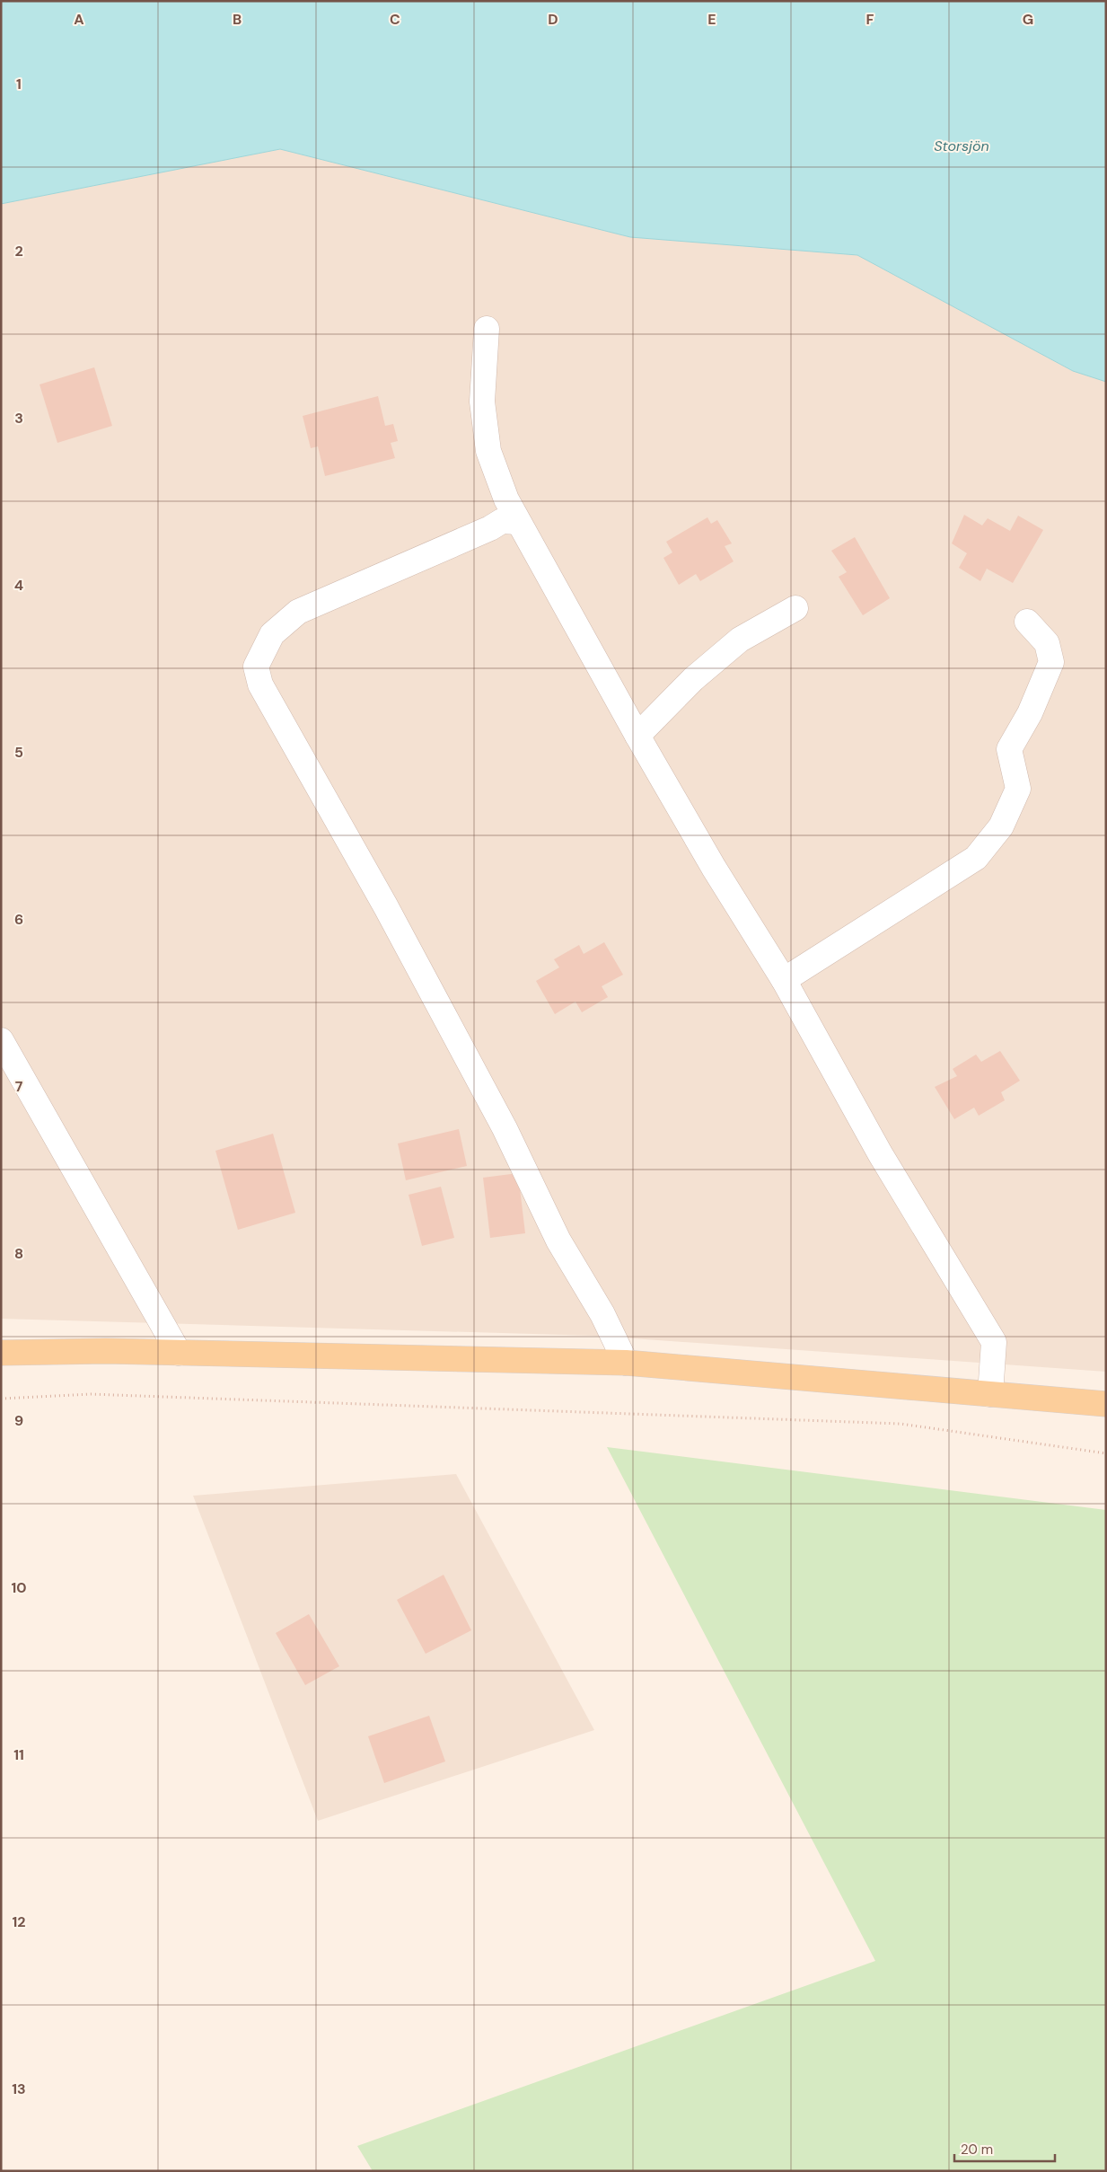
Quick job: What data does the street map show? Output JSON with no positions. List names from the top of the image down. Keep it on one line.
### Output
{"water":["Storsjön"],"scale_bar":"20 m","grid":{"columns":["A","B","C","D","E","F","G"],"rows":["1","2","3","4","5","6","7","8","9","10","11","12","13"]}}
